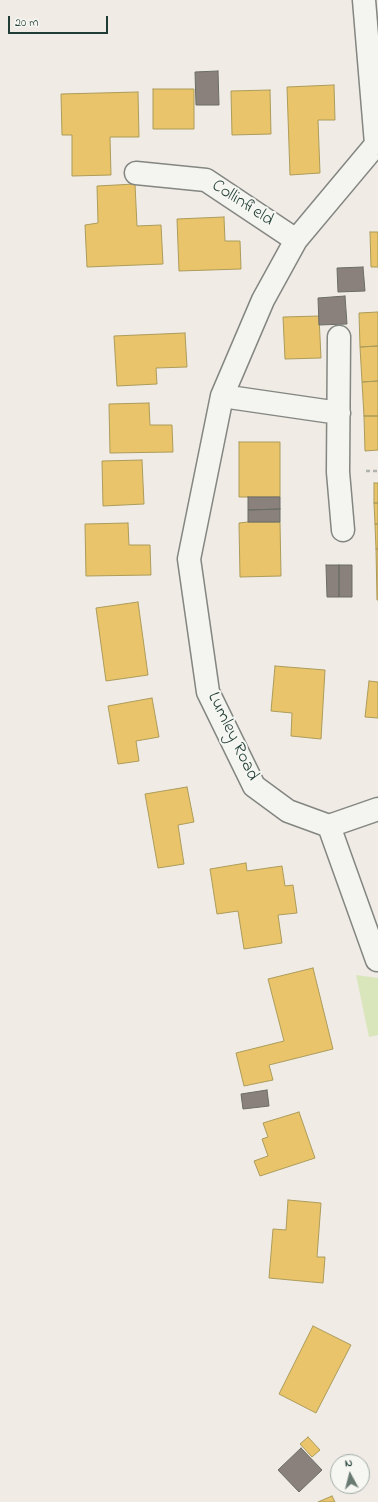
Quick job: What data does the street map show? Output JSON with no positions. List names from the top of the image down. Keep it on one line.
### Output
{"streets":{"street":["Collinfield","Lumley Road"]},"scale_bar":"20 m","north":"top"}
